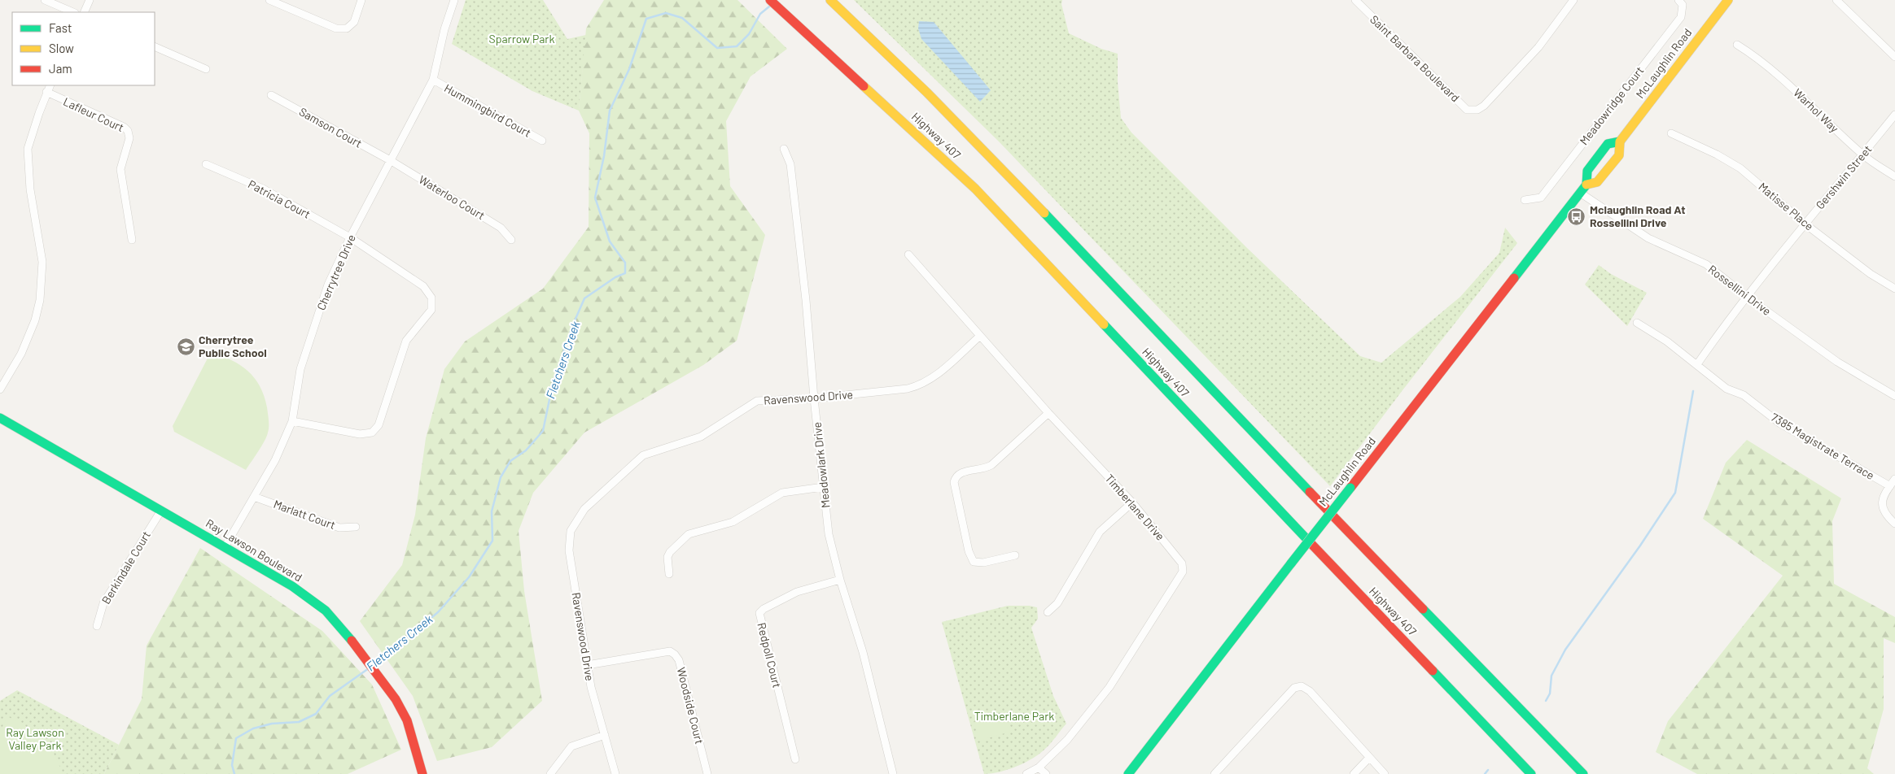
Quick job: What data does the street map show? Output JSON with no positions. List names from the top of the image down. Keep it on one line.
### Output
{"streets":{"main road":["McLaughlin Road","Highway 407","Ray Lawson Boulevard"],"street":["Saint Barbara Boulevard","Meadowridge Court","Hummingbird Court","Warhol Way","Lafleur Court","Samson Court","Gershwin Street","Waterloo Court","Patricia Court","Matisse Place","Cherrytree Drive","Rossellini Drive","Ravenswood Drive","7385 Magistrate Terrace","Meadowlark Drive","Timberlane Drive","Marlatt Court","Berkindale Court","Redpoll Court","Woodside Court"]},"crossings":[["McLaughlin Road","Rossellini Drive"],["Hummingbird Court","Cherrytree Drive"],["Warhol Way","Gershwin Street"],["Samson Court","Waterloo Court"],["Samson Court","Cherrytree Drive"],["Gershwin Street","Matisse Place"],["Gershwin Street","Rossellini Drive"],["Waterloo Court","Cherrytree Drive"],["Patricia Court","Cherrytree Drive"],["Cherrytree Drive","Marlatt Court"],["Cherrytree Drive","Ray Lawson Boulevard"],["Ravenswood Drive","Meadowlark Drive"],["Ravenswood Drive","Timberlane Drive"],["Ravenswood Drive","Woodside Court"],["Meadowlark Drive","Redpoll Court"],["Ray Lawson Boulevard","Berkindale Court"]],"water":["Fletchers Creek"],"parks":["Sparrow Park","Timberlane Park","Ray Lawson Valley Park"],"places":{"bus stop":["Mclaughlin Road At Rossellini Drive"],"school or university":["Cherrytree Public School"]},"legend":["Fast","Slow","Jam"]}
